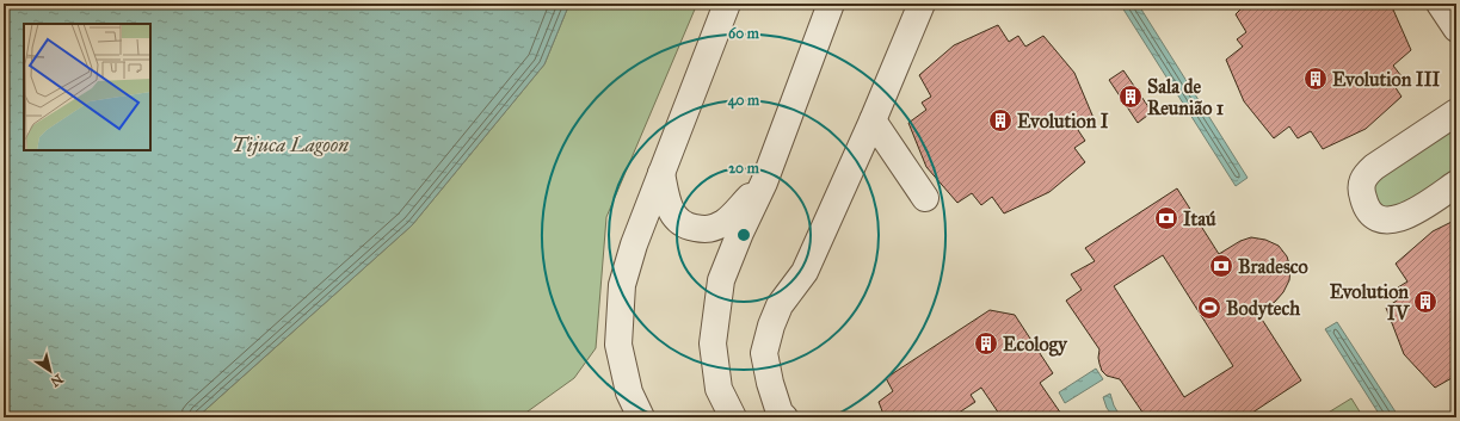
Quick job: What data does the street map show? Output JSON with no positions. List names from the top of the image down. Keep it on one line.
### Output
{"water":["Tijuca Lagoon"],"places":{"building":["Evolution III","Sala de Reunião 1","Evolution I","Evolution IV","Ecology"],"bank":["Itaú","Bradesco"],"sports":["Bodytech"]},"north":"bottom right","rings":["60 m","40 m","20 m"]}
